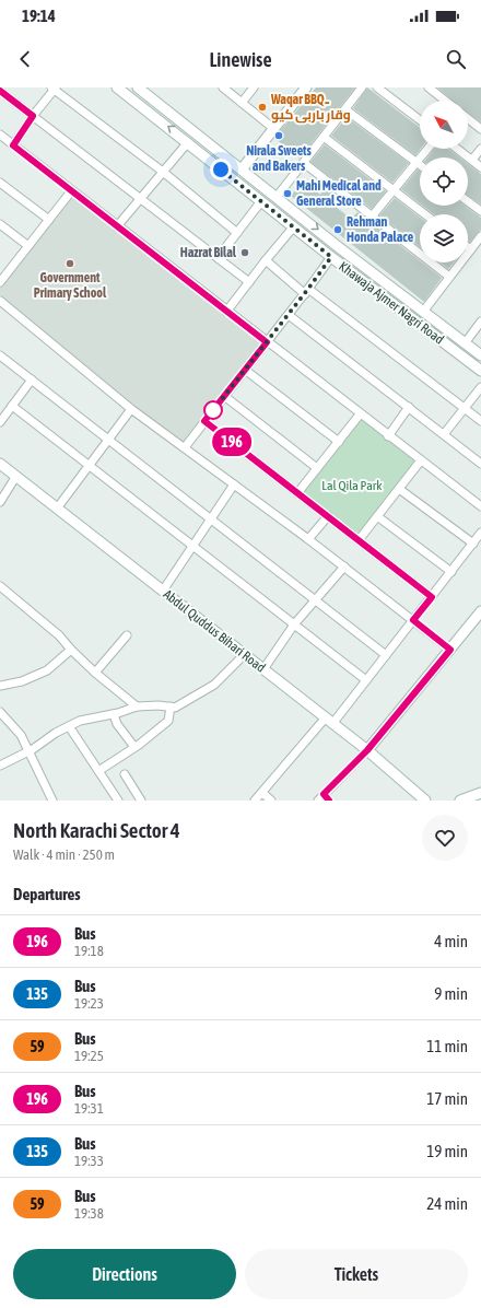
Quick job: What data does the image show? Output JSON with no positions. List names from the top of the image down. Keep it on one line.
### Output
{"streets":{"street":["Khawaja Ajmer Nagri Road","Abdul Quddus Bihari Road"]},"parks":["Lal Qila Park"],"places":["Waqar BBQ۔ وقار باربی کیو","Nirala Sweets and Bakers","Mahi Medical and General Store","Rehman Honda Palace","Hazrat Bilal","Government Primary School"],"lines":["bus line 196"],"north":"top left","page":{"status":"19:14","header":"Linewise","on_map":"196","heading":[["North Karachi Sector 4","Walk · 4 min · 250 m"],"Departures"],"list":[{"mark":"196","name":"Bus","note":"19:18","value":"4 min"},{"mark":"135","name":"Bus","note":"19:23","value":"9 min"},{"mark":"59","name":"Bus","note":"19:25","value":"11 min"},{"mark":"196","name":"Bus","note":"19:31","value":"17 min"},{"mark":"135","name":"Bus","note":"19:33","value":"19 min"},{"mark":"59","name":"Bus","note":"19:38","value":"24 min"}],"buttons":["Directions","Tickets"]}}
